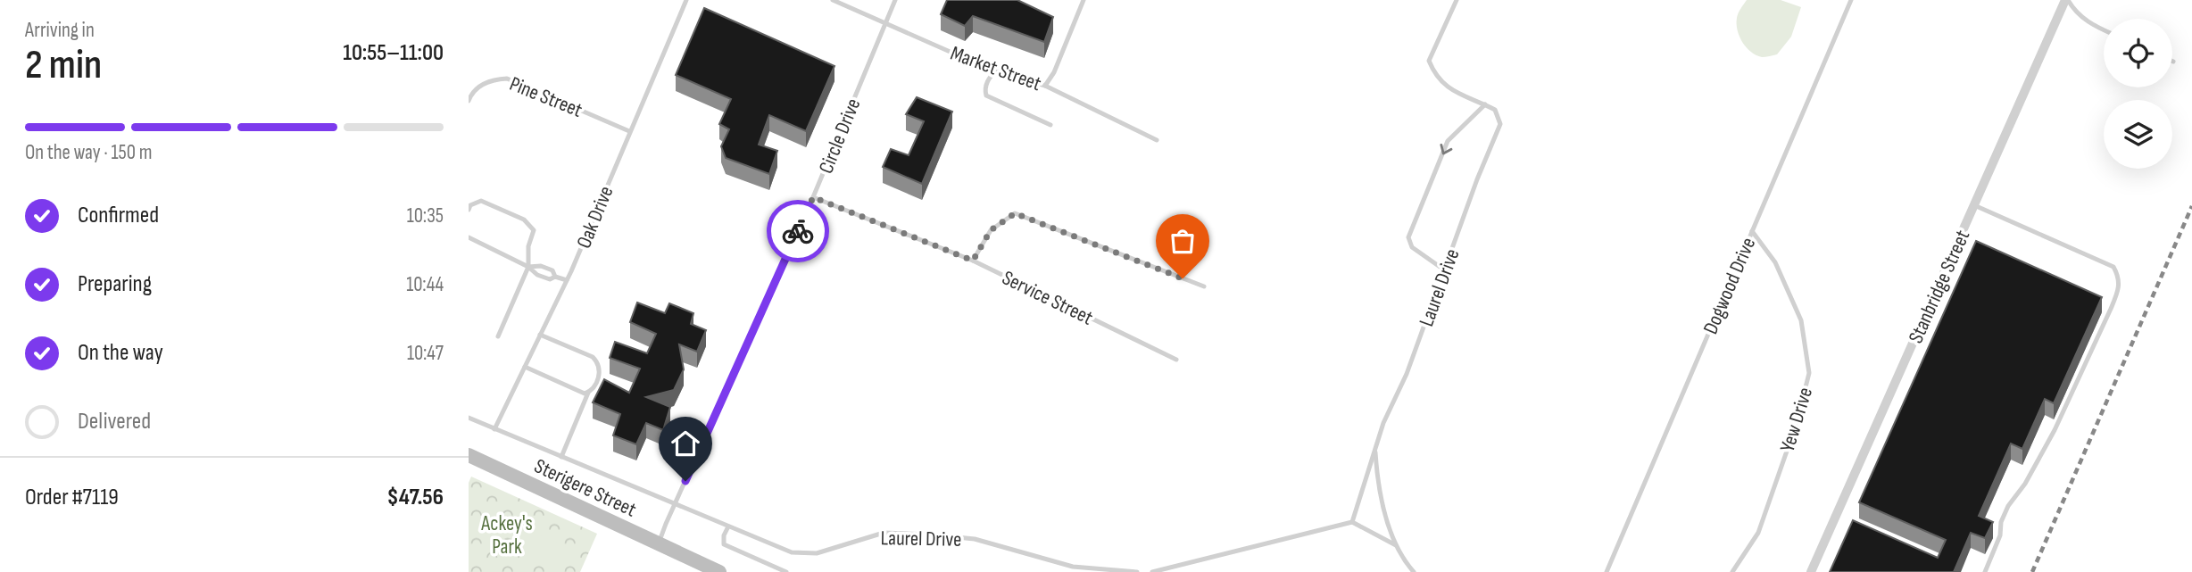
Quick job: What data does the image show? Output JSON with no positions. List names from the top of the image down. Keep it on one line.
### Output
{"streets":{"street":["Stanbridge Street","Sterigere Street"],"lane":["Market Street","Pine Street","Circle Drive","Oak Drive","Dogwood Drive","Laurel Drive","Service Street","Yew Drive"]},"crossings":[["Market Street","Circle Drive"],["Pine Street","Oak Drive"],["Circle Drive","Laurel Drive"],["Circle Drive","Service Street"],["Circle Drive","Sterigere Street"],["Oak Drive","Laurel Drive"],["Dogwood Drive","Yew Drive"]],"parks":["Ackey's Park"],"page":{"heading":["2 min","Arriving in","10:55–11:00"],"panel":["Order #7119","$47.56"],"bar":"On the way · 150 m","list":[["Confirmed","10:35"],["Preparing","10:44"],["On the way","10:47"],"Delivered"]}}
